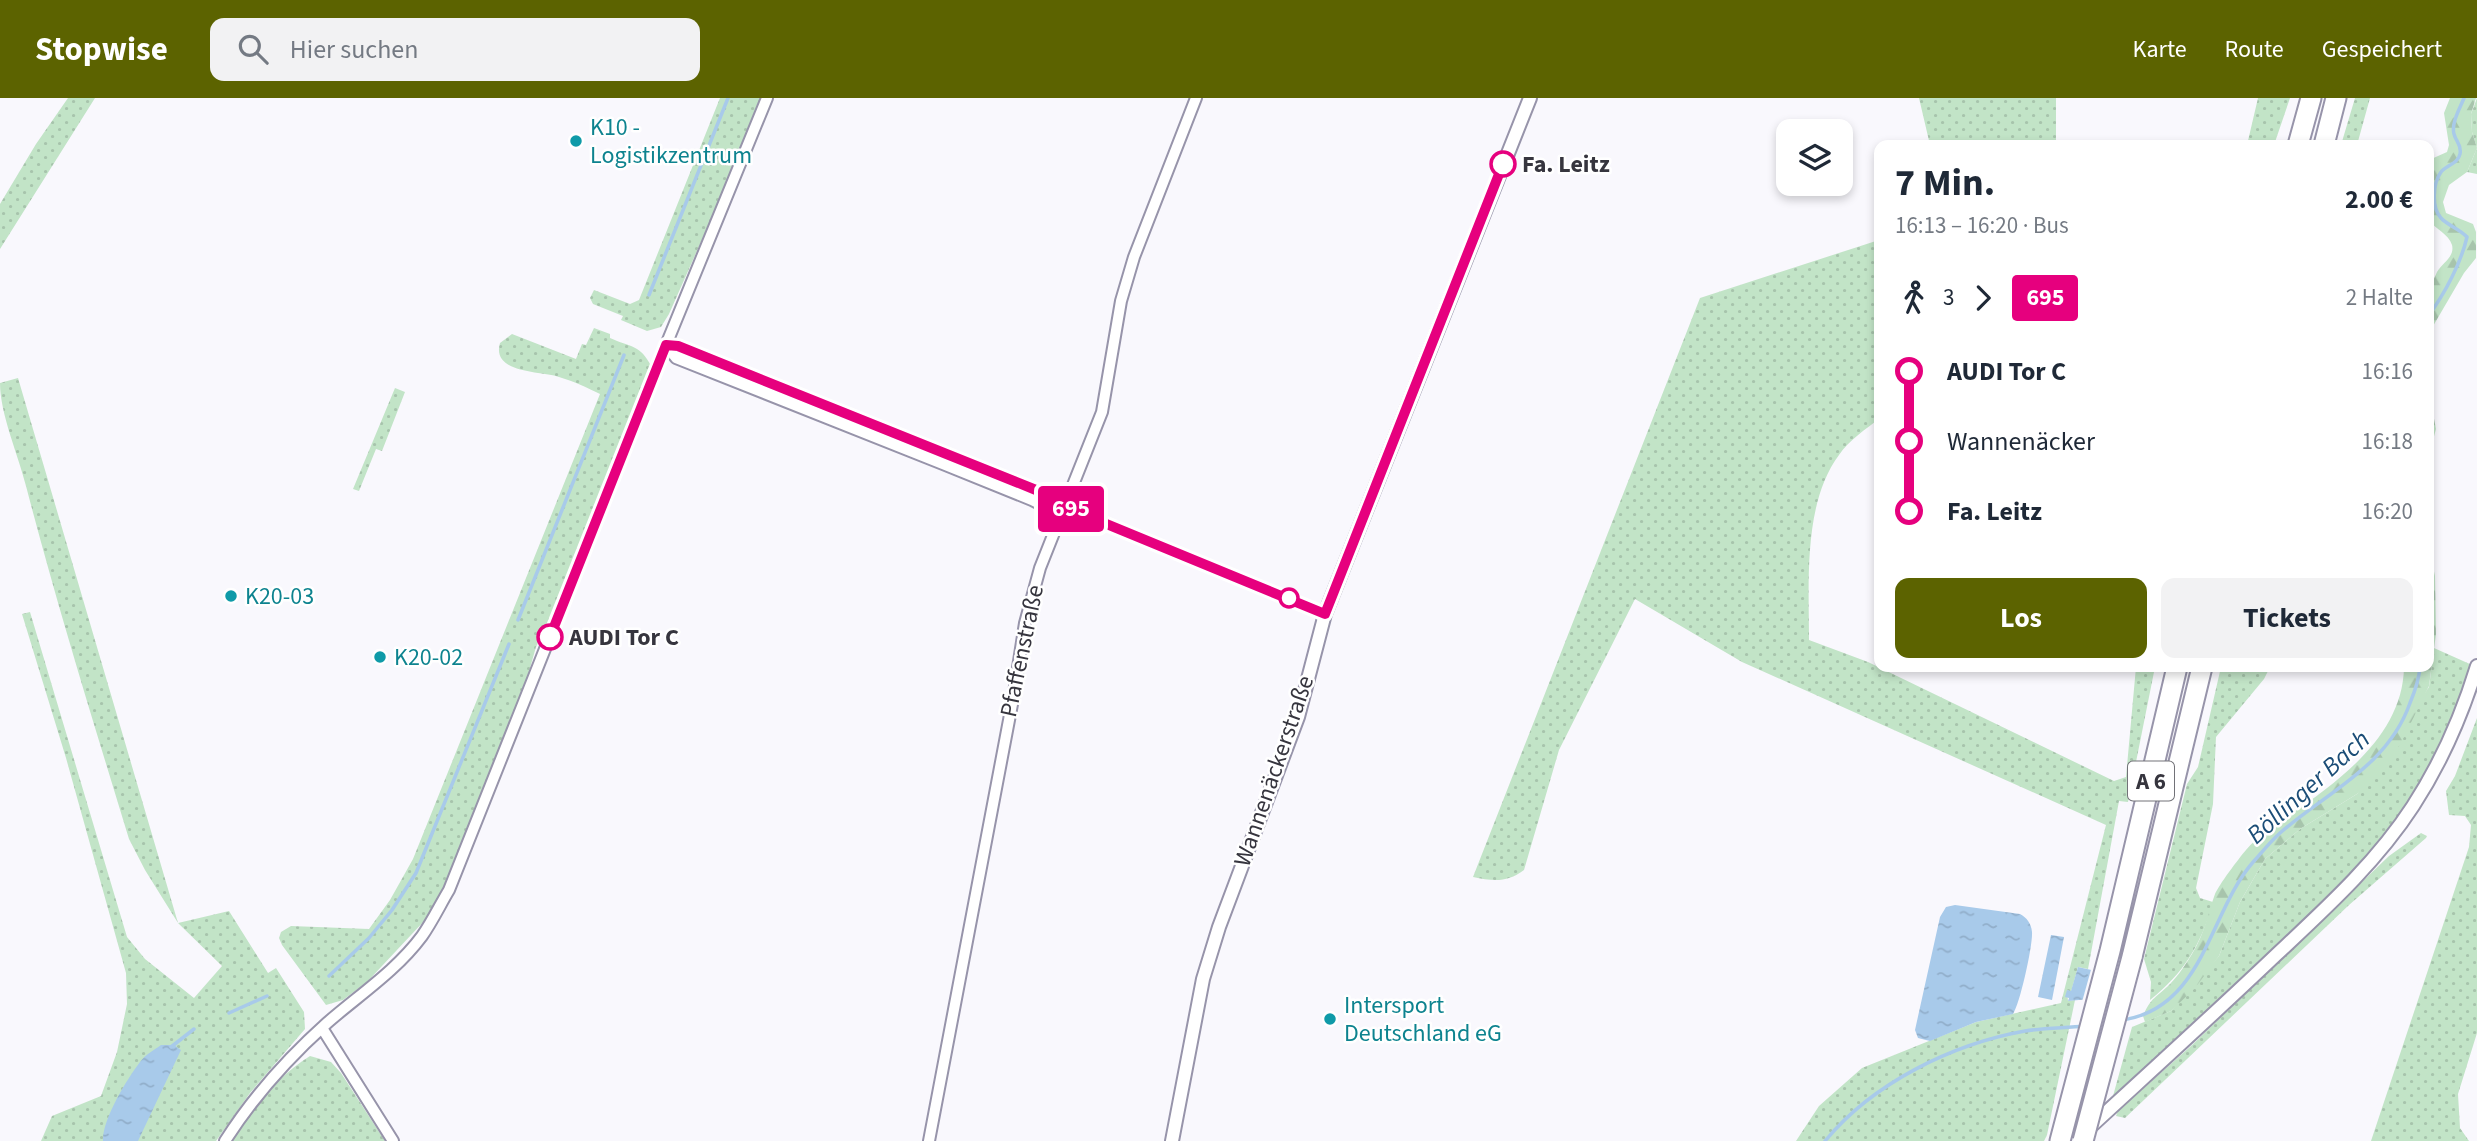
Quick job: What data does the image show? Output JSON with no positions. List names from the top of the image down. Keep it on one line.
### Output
{"streets":{"highway":["A 6"],"street":["Pfaffenstraße","Wannenäckerstraße"]},"water":["Böllinger Bach"],"places":["K10 - Logistikzentrum","Fa. Leitz","K20-03","AUDI Tor C","K20-02","Intersport Deutschland eG"],"lines":["bus line 695"],"page":{"header":"Stopwise","search":"Hier suchen","nav":["Karte","Route","Gespeichert"],"on_map":"695","heading":["7 Min.","16:13 – 16:20 · Bus","2.00 €"],"legs":["3","695","2 Halte"],"list":[{"name":"AUDI Tor C","value":"16:16"},{"name":"Wannenäcker","value":"16:18"},{"name":"Fa. Leitz","value":"16:20"}],"buttons":["Los","Tickets"]}}
